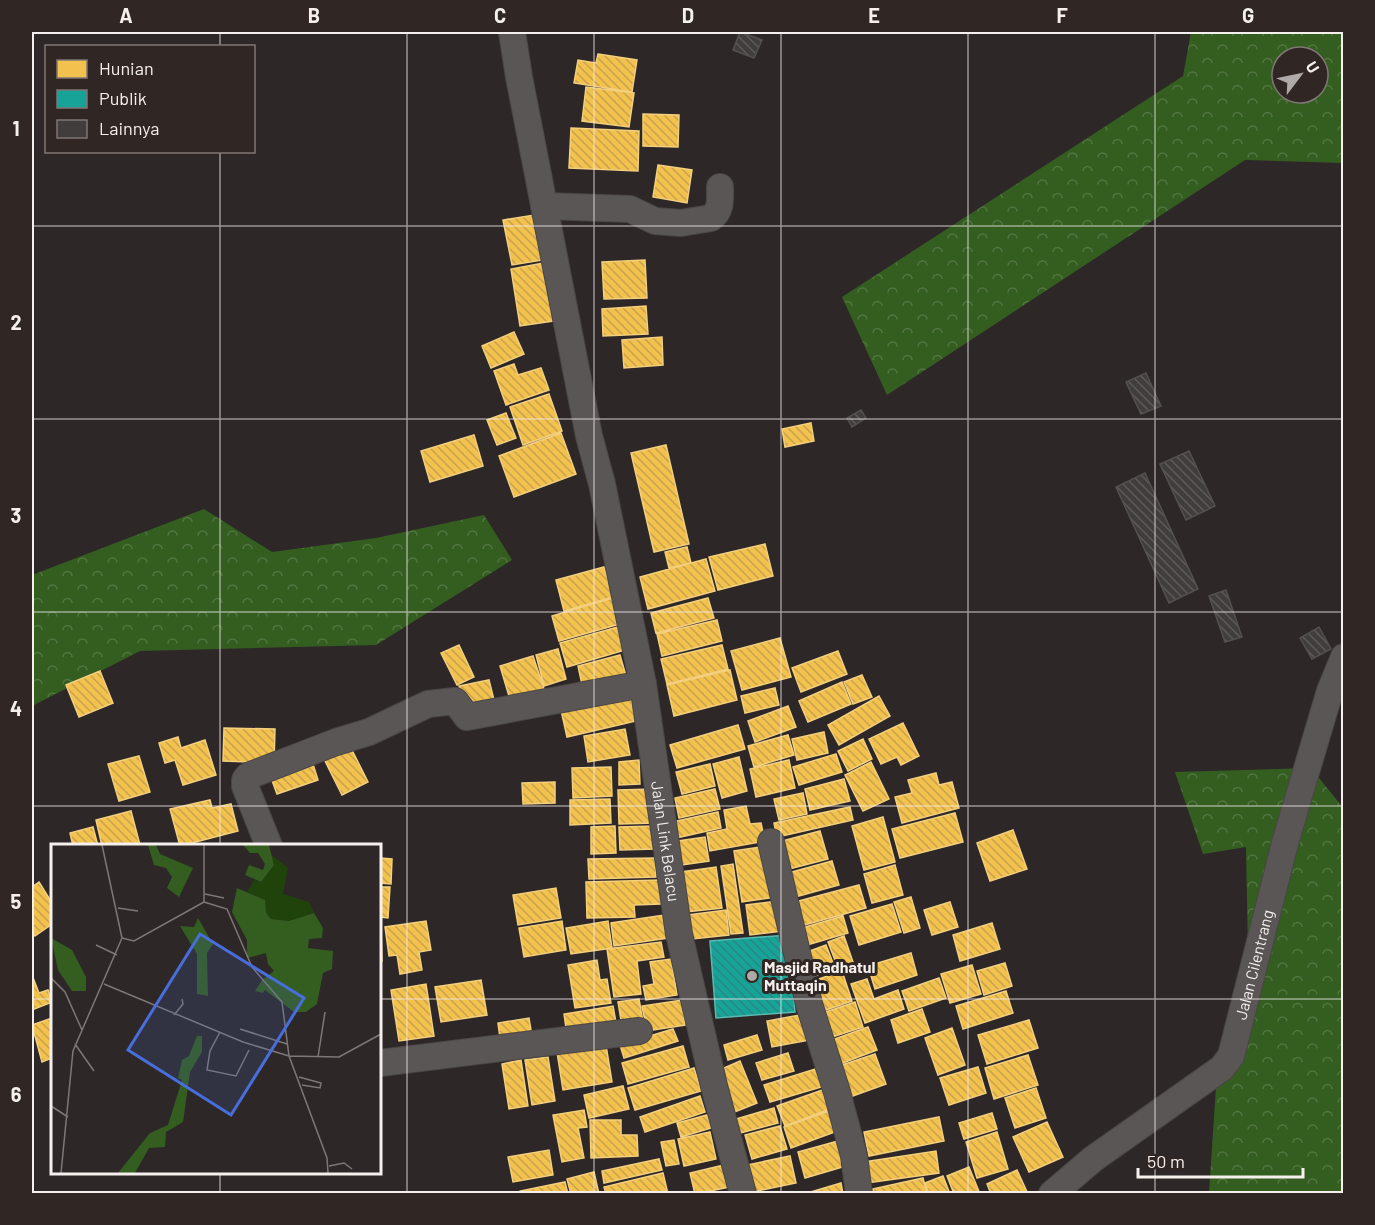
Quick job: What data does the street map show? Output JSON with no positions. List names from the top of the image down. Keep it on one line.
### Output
{"streets":{"street":["Jalan Link Belacu","Jalan Cilentrang"]},"places":["Masjid Radhatul Muttaqin"],"legend":["Hunian","Publik","Lainnya"],"scale_bar":"50 m","north":"top right","grid":{"columns":["A","B","C","D","E","F","G"],"rows":["1","2","3","4","5","6"]}}
